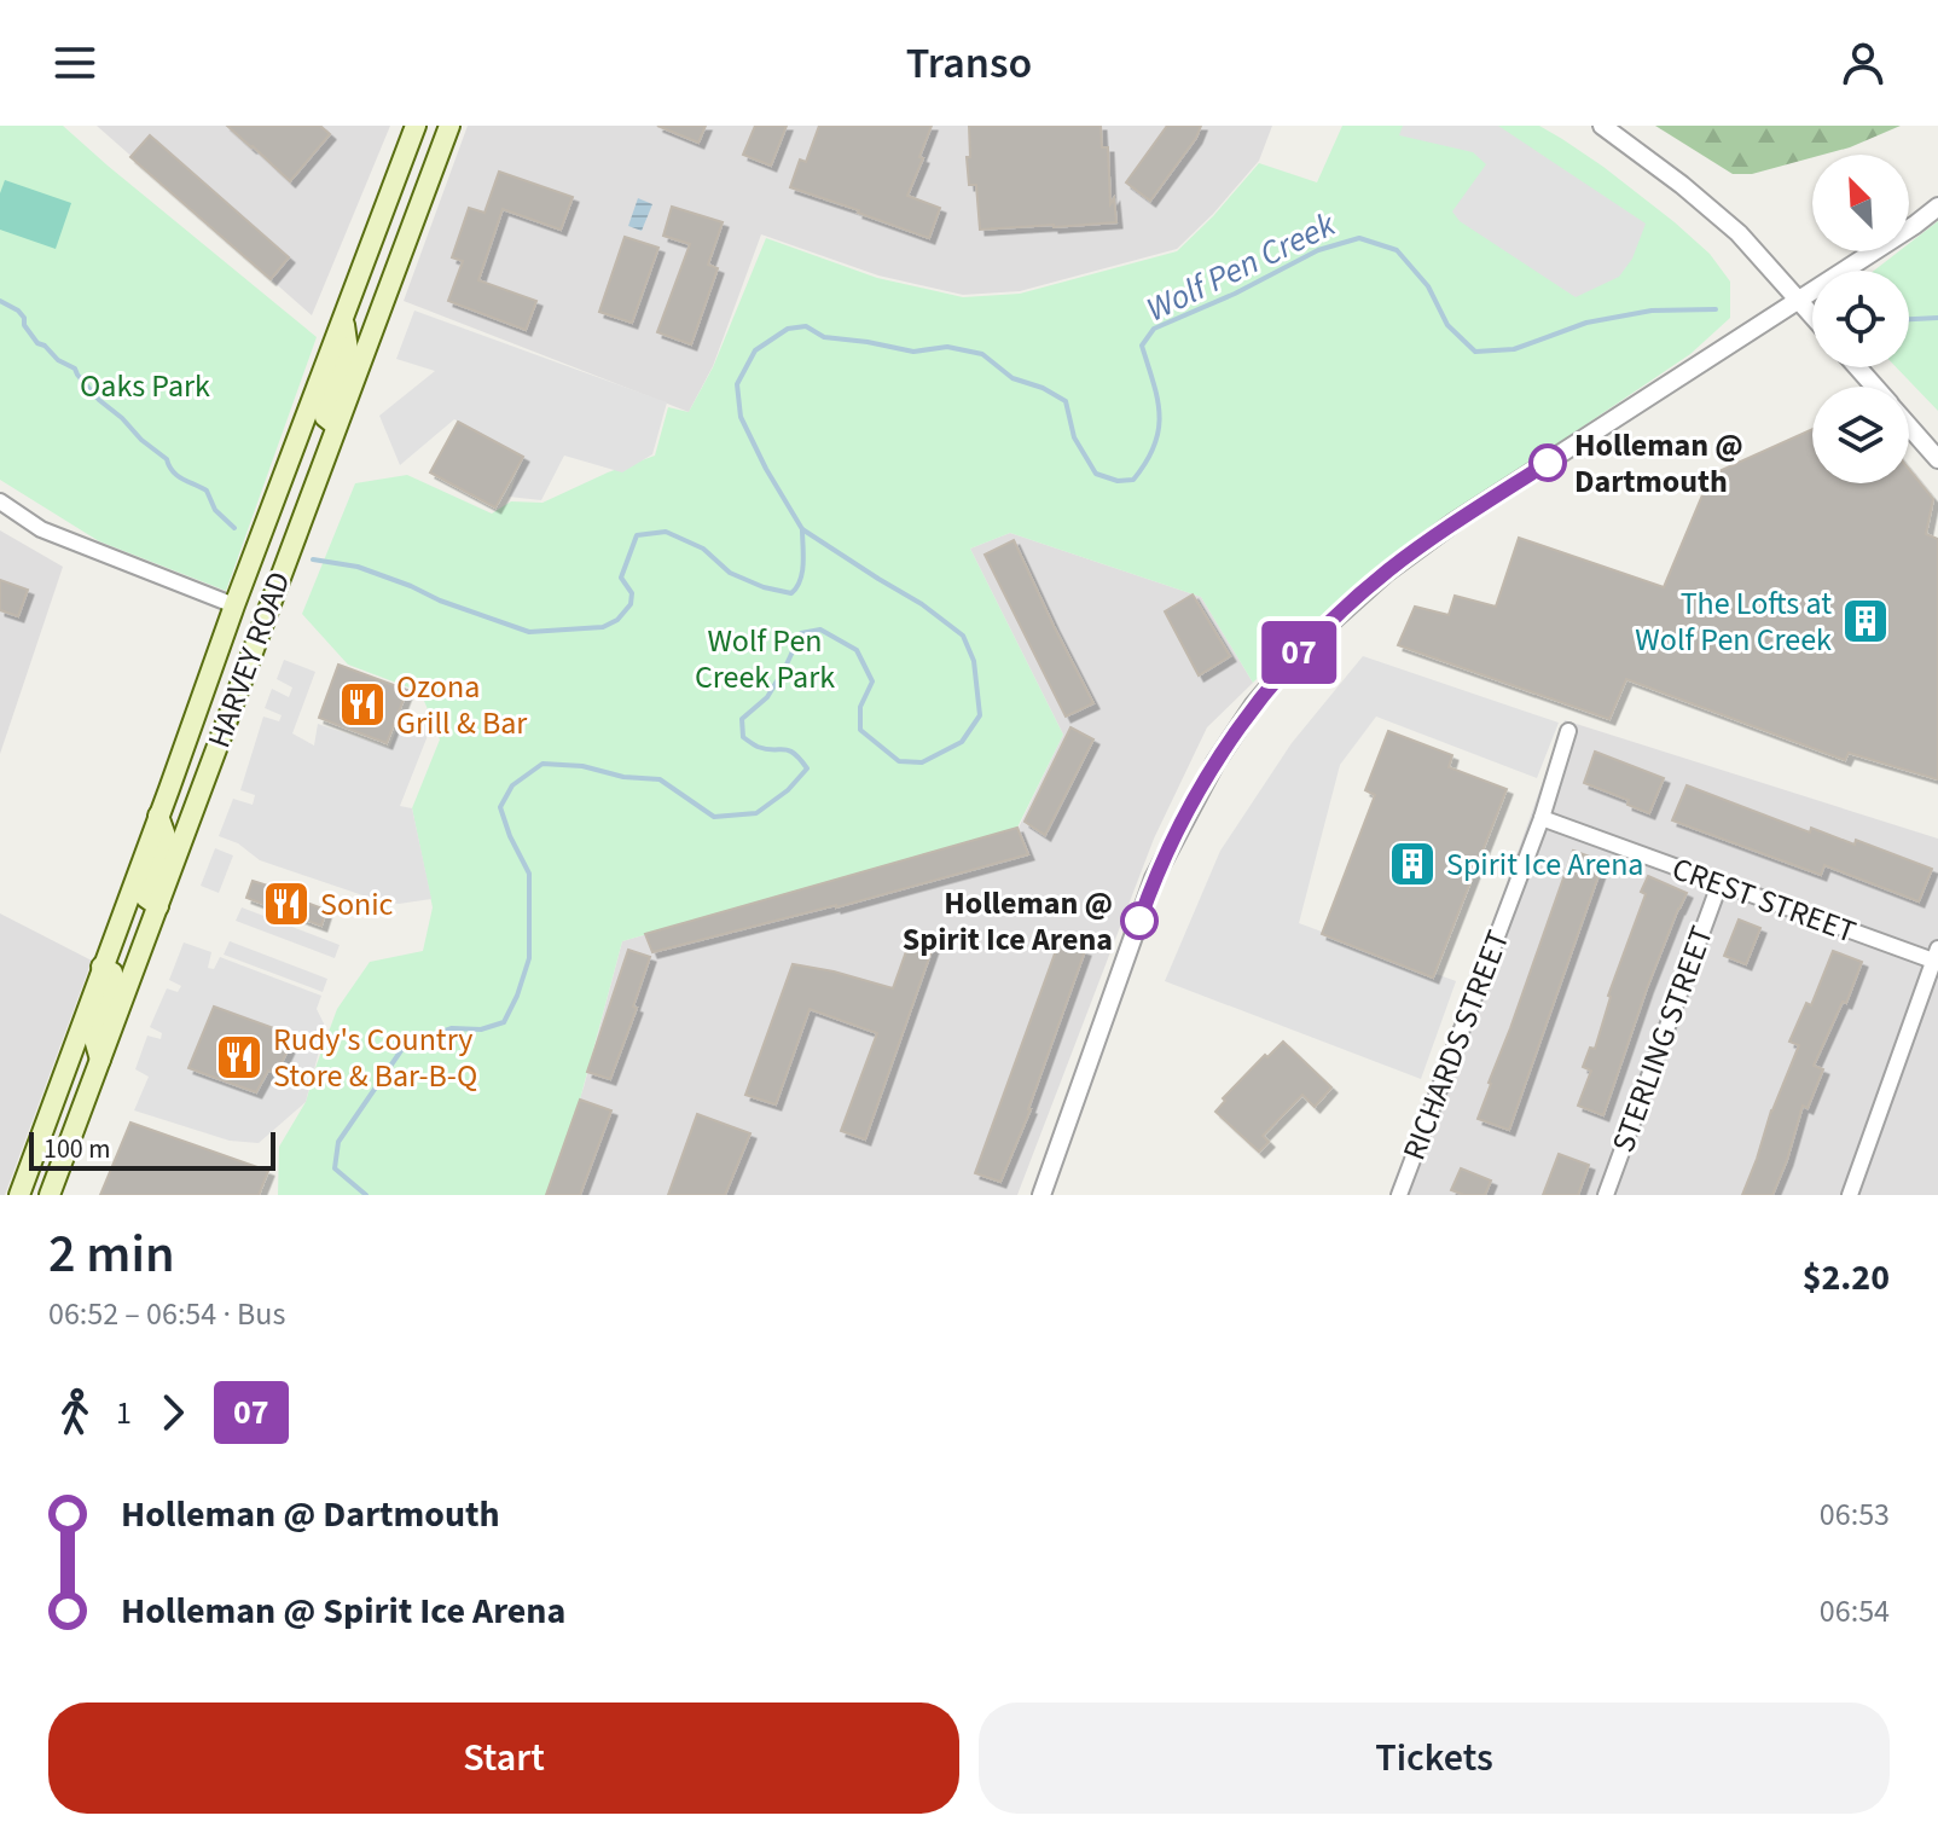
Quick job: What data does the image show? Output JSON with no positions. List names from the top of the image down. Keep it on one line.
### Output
{"streets":{"main road":["HARVEY ROAD"],"street":["CREST STREET","STERLING STREET","RICHARDS STREET"]},"crossings":[["CREST STREET","STERLING STREET"],["CREST STREET","RICHARDS STREET"]],"water":["Wolf Pen Creek"],"parks":["Oaks Park","Wolf Pen Creek Park"],"places":{"other":["Holleman @ Dartmouth","Holleman @ Spirit Ice Arena"],"building":["The Lofts at Wolf Pen Creek","Spirit Ice Arena"],"restaurant":["Ozona Grill & Bar","Sonic","Rudy's Country Store & Bar-B-Q"]},"lines":["bus line 07"],"scale_bar":"100 m","north":"top left","page":{"header":"Transo","on_map":"07","scale":"100 m","heading":["2 min","06:52 – 06:54 · Bus","$2.20"],"legs":["1","07"],"list":[{"name":"Holleman @ Dartmouth","value":"06:53"},{"name":"Holleman @ Spirit Ice Arena","value":"06:54"}],"buttons":["Start","Tickets"]}}
